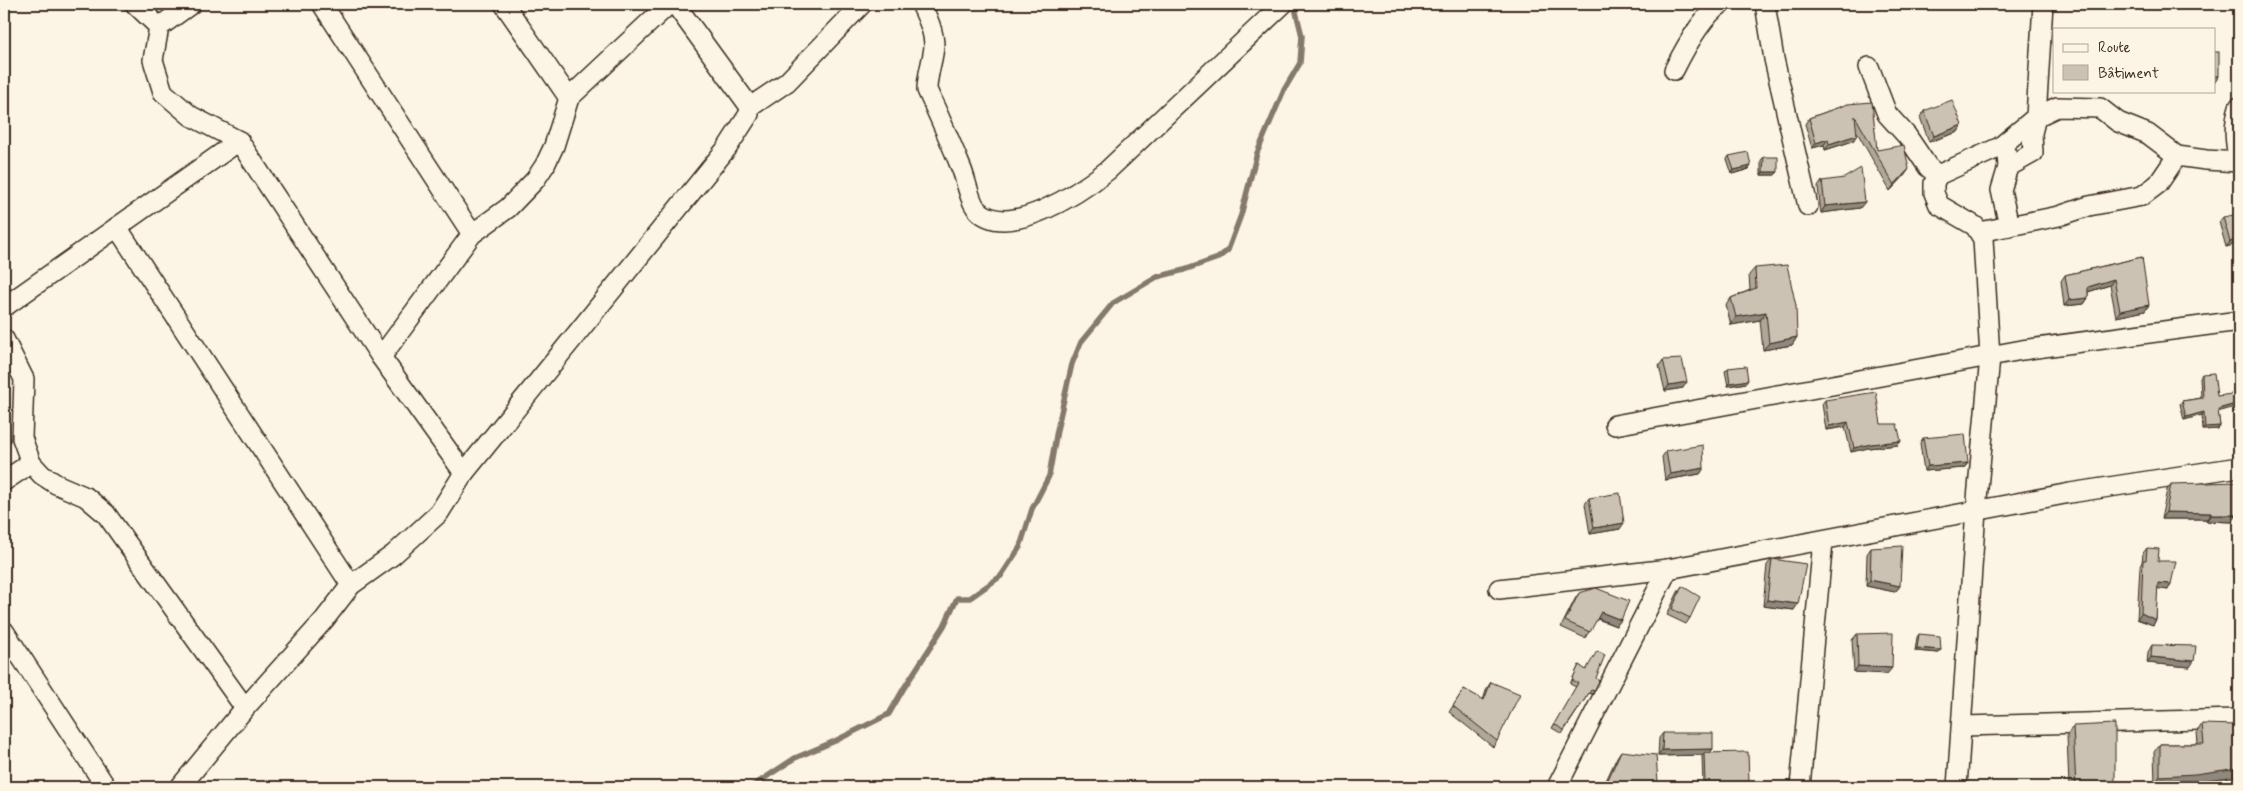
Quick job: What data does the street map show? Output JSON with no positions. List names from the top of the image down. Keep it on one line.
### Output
{"legend":["Route","Bâtiment"]}
